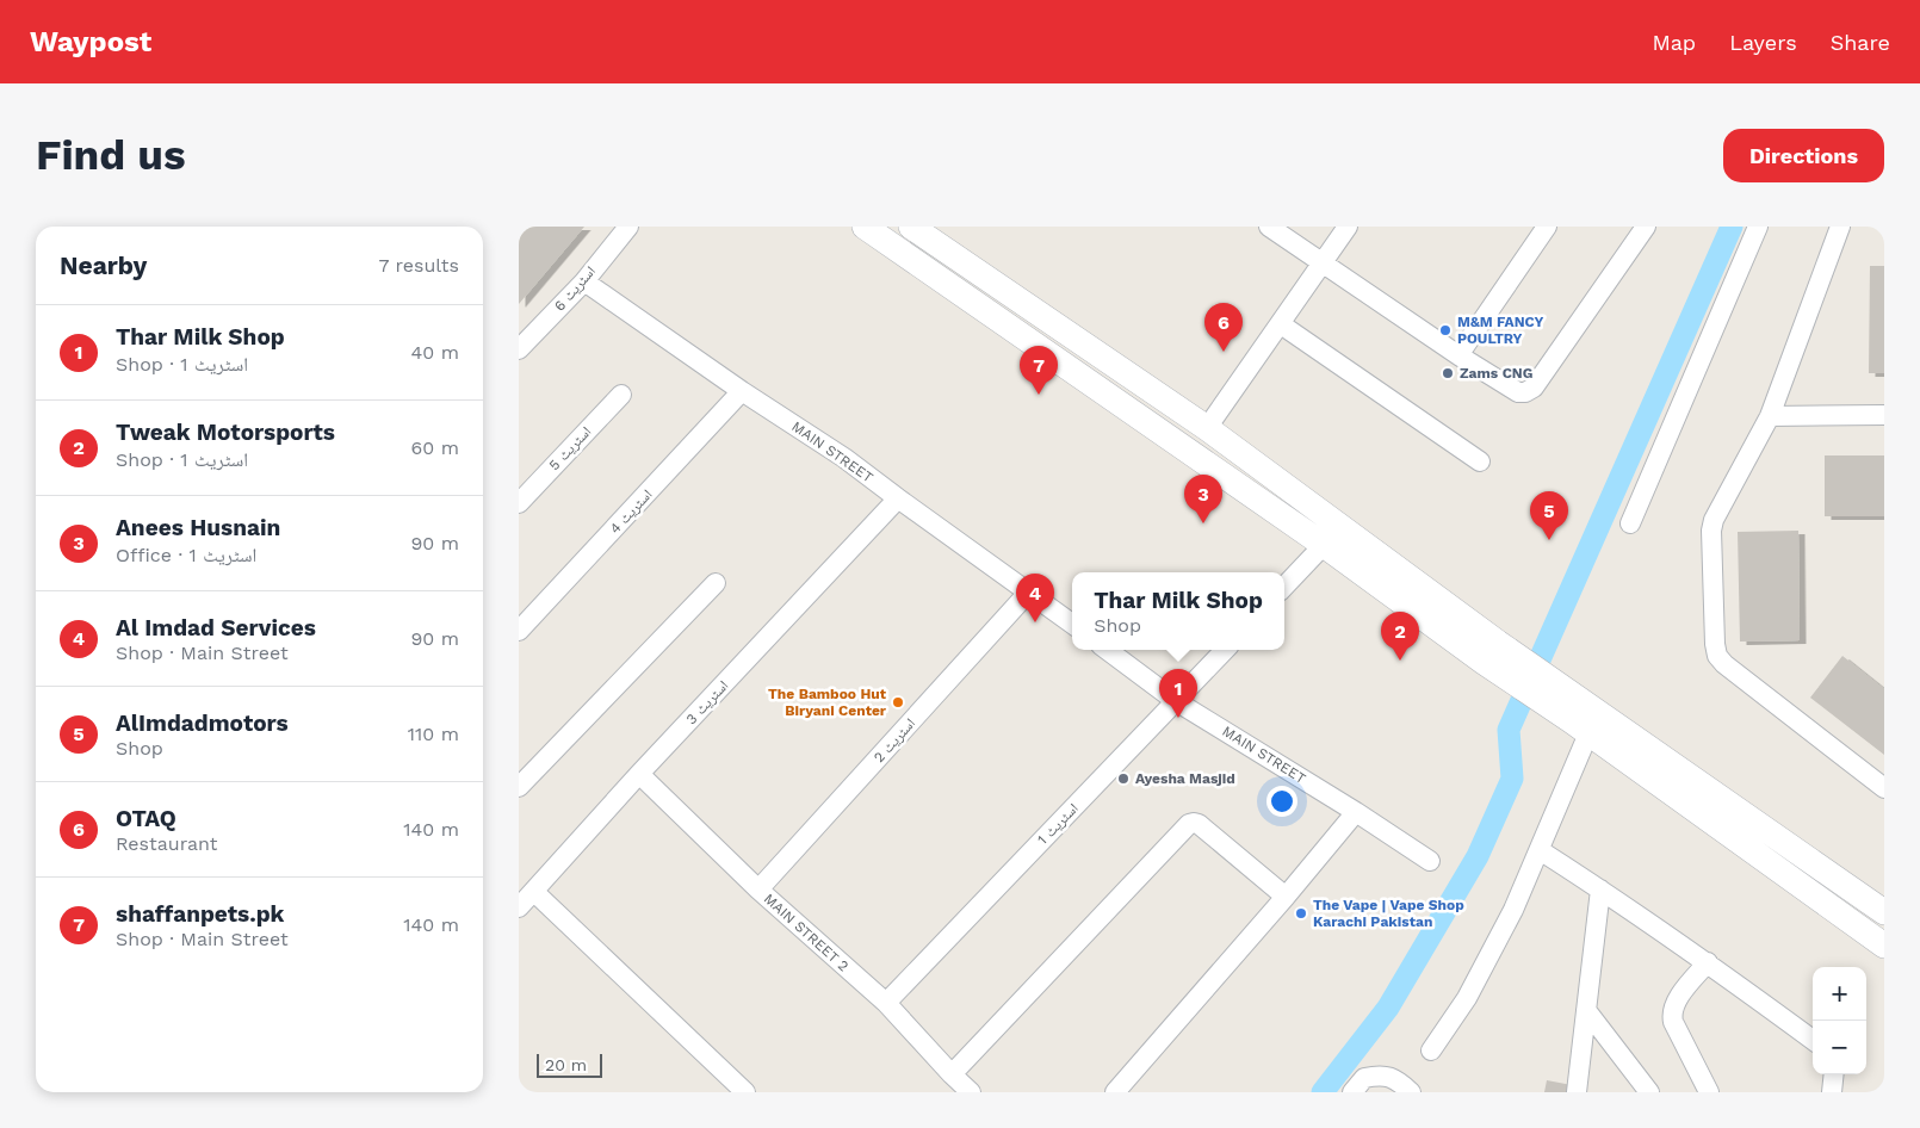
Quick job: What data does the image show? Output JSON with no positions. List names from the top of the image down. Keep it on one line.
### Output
{"streets":{"street":["اسٹریٹ 6","اسٹریٹ 5","MAIN STREET","اسٹریٹ 4","اسٹریٹ 3","اسٹریٹ 2","اسٹریٹ 1","MAIN STREET 2"]},"crossings":[["اسٹریٹ 6","MAIN STREET"],["MAIN STREET","اسٹریٹ 4"],["MAIN STREET","اسٹریٹ 3"],["MAIN STREET","اسٹریٹ 2"],["MAIN STREET","اسٹریٹ 1"],["اسٹریٹ 3","MAIN STREET 2"],["اسٹریٹ 2","MAIN STREET 2"],["اسٹریٹ 1","MAIN STREET 2"]],"places":["M&M FANCY POULTRY","Zams CNG","The Bamboo Hut Biryani Center","Ayesha Masjid","The Vape | Vape Shop Karachi Pakistan"],"scale_bar":"20 m","page":{"header":"Waypost","nav":["Map","Layers","Share"],"buttons":"Directions","title":"Find us","heading":["Nearby","7 results"],"pins":["6","7","3","5","4","2","1"],"list":[{"mark":"1","name":"Thar Milk Shop","note":"Shop · اسٹریٹ 1","value":"40 m"},{"mark":"2","name":"Tweak Motorsports","note":"Shop · اسٹریٹ 1","value":"60 m"},{"mark":"3","name":"Anees Husnain","note":"Office · اسٹریٹ 1","value":"90 m"},{"mark":"4","name":"Al Imdad Services","note":"Shop · Main Street","value":"90 m"},{"mark":"5","name":"AlImdadmotors","note":"Shop","value":"110 m"},{"mark":"6","name":"OTAQ","note":"Restaurant","value":"140 m"},{"mark":"7","name":"shaffanpets.pk","note":"Shop · Main Street","value":"140 m"}],"popup":["Thar Milk Shop","Shop"],"map_buttons":["+","−"],"scale":"20 m"}}
